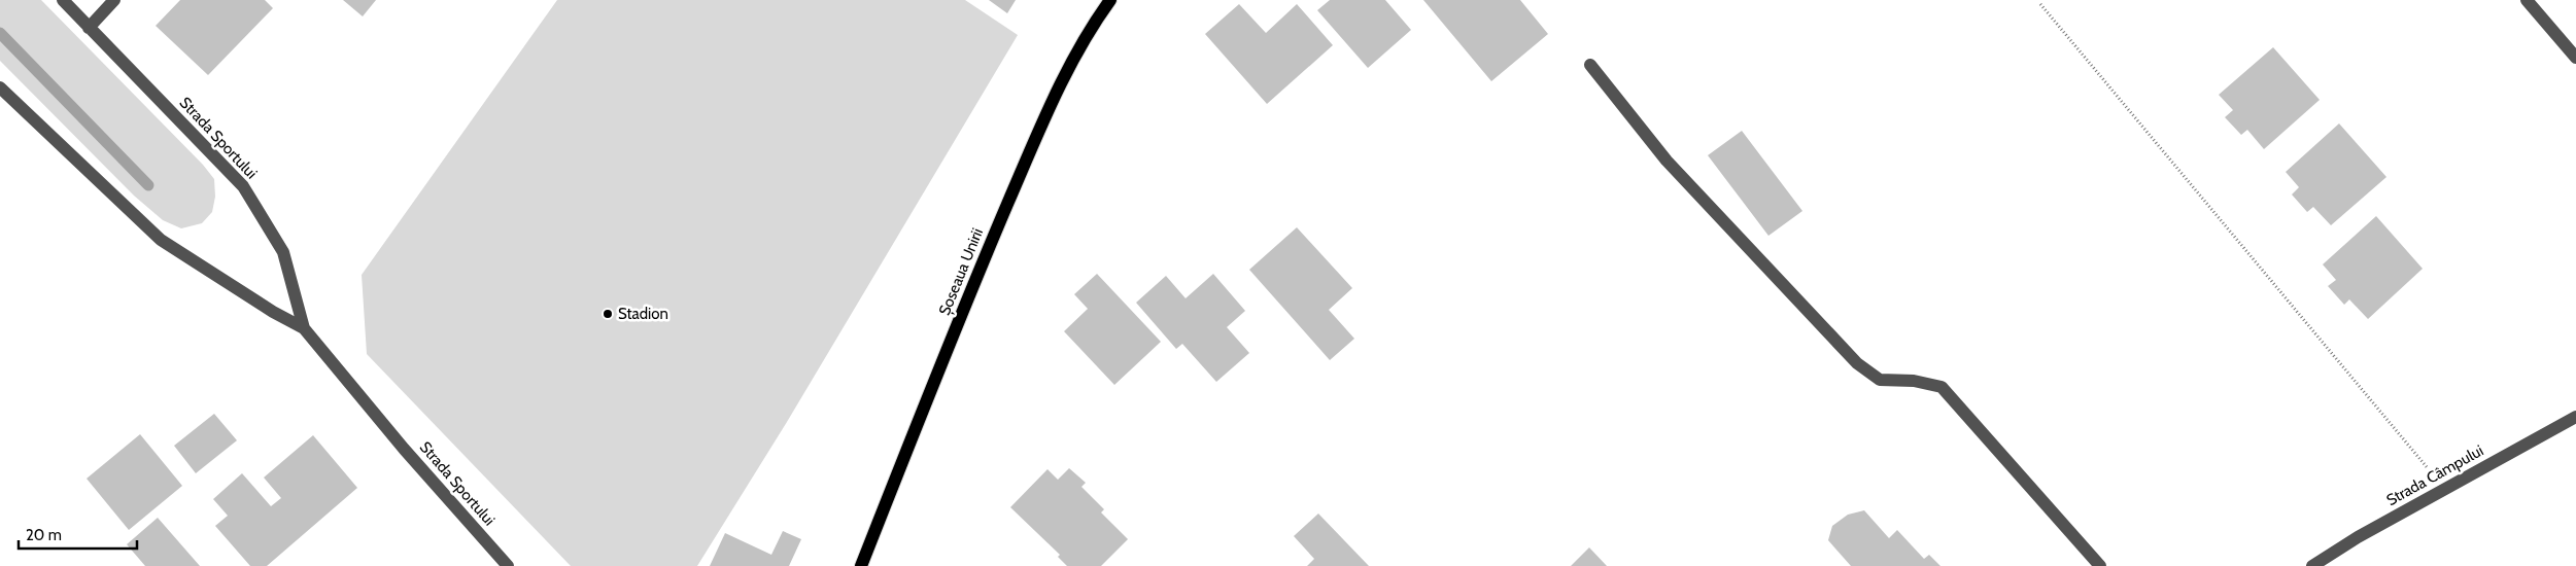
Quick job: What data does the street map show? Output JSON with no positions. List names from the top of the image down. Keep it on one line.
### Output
{"streets":{"main road":["Șoseaua Unirii"],"street":["Strada Sportului","Strada Câmpului"]},"places":["Stadion"],"scale_bar":"20 m"}
